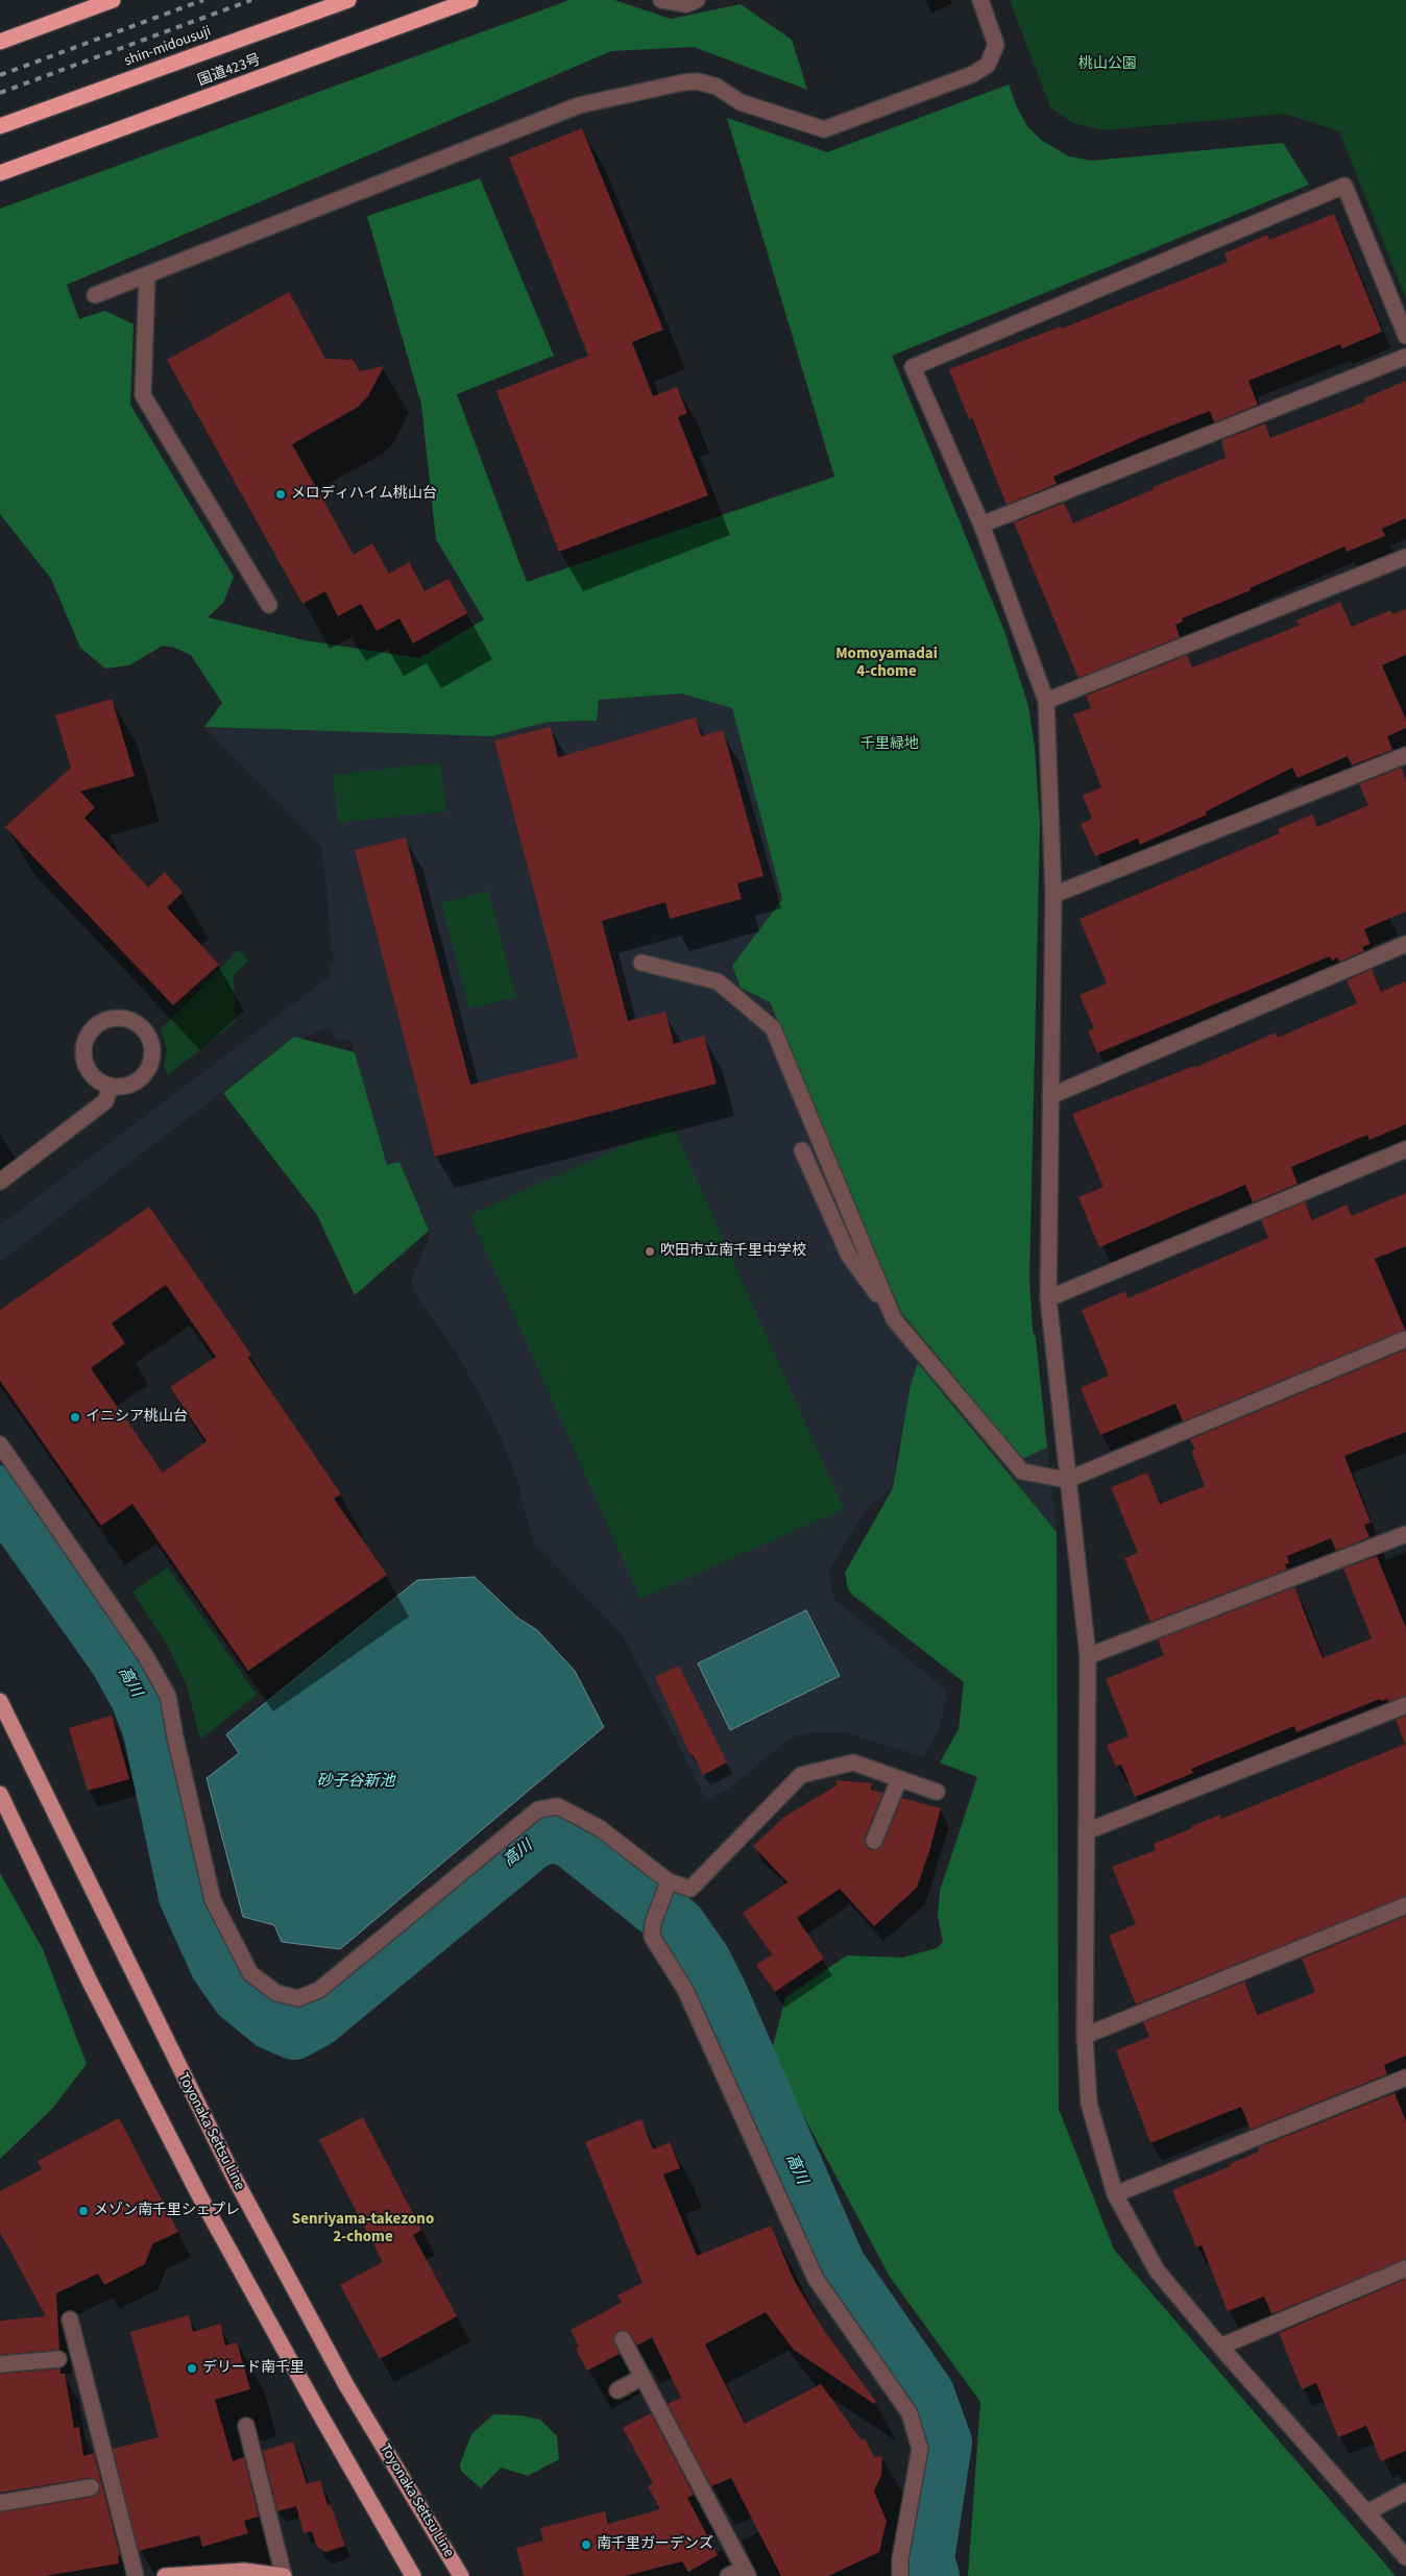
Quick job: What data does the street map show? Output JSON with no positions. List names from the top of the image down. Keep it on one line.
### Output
{"streets":{"highway":["shin-midousuji","国道423号"],"main road":["Toyonaka Settsu Line"]},"districts":["Momoyamadai 4-chome","Senriyama-takezono 2-chome"],"water":["高川","砂子谷新池"],"parks":["桃山公園","千里緑地"],"places":["メロディハイム桃山台","吹田市立南千里中学校","イニシア桃山台","メゾン南千里シェプレ","デリード南千里","南千里ガーデンズ"]}
